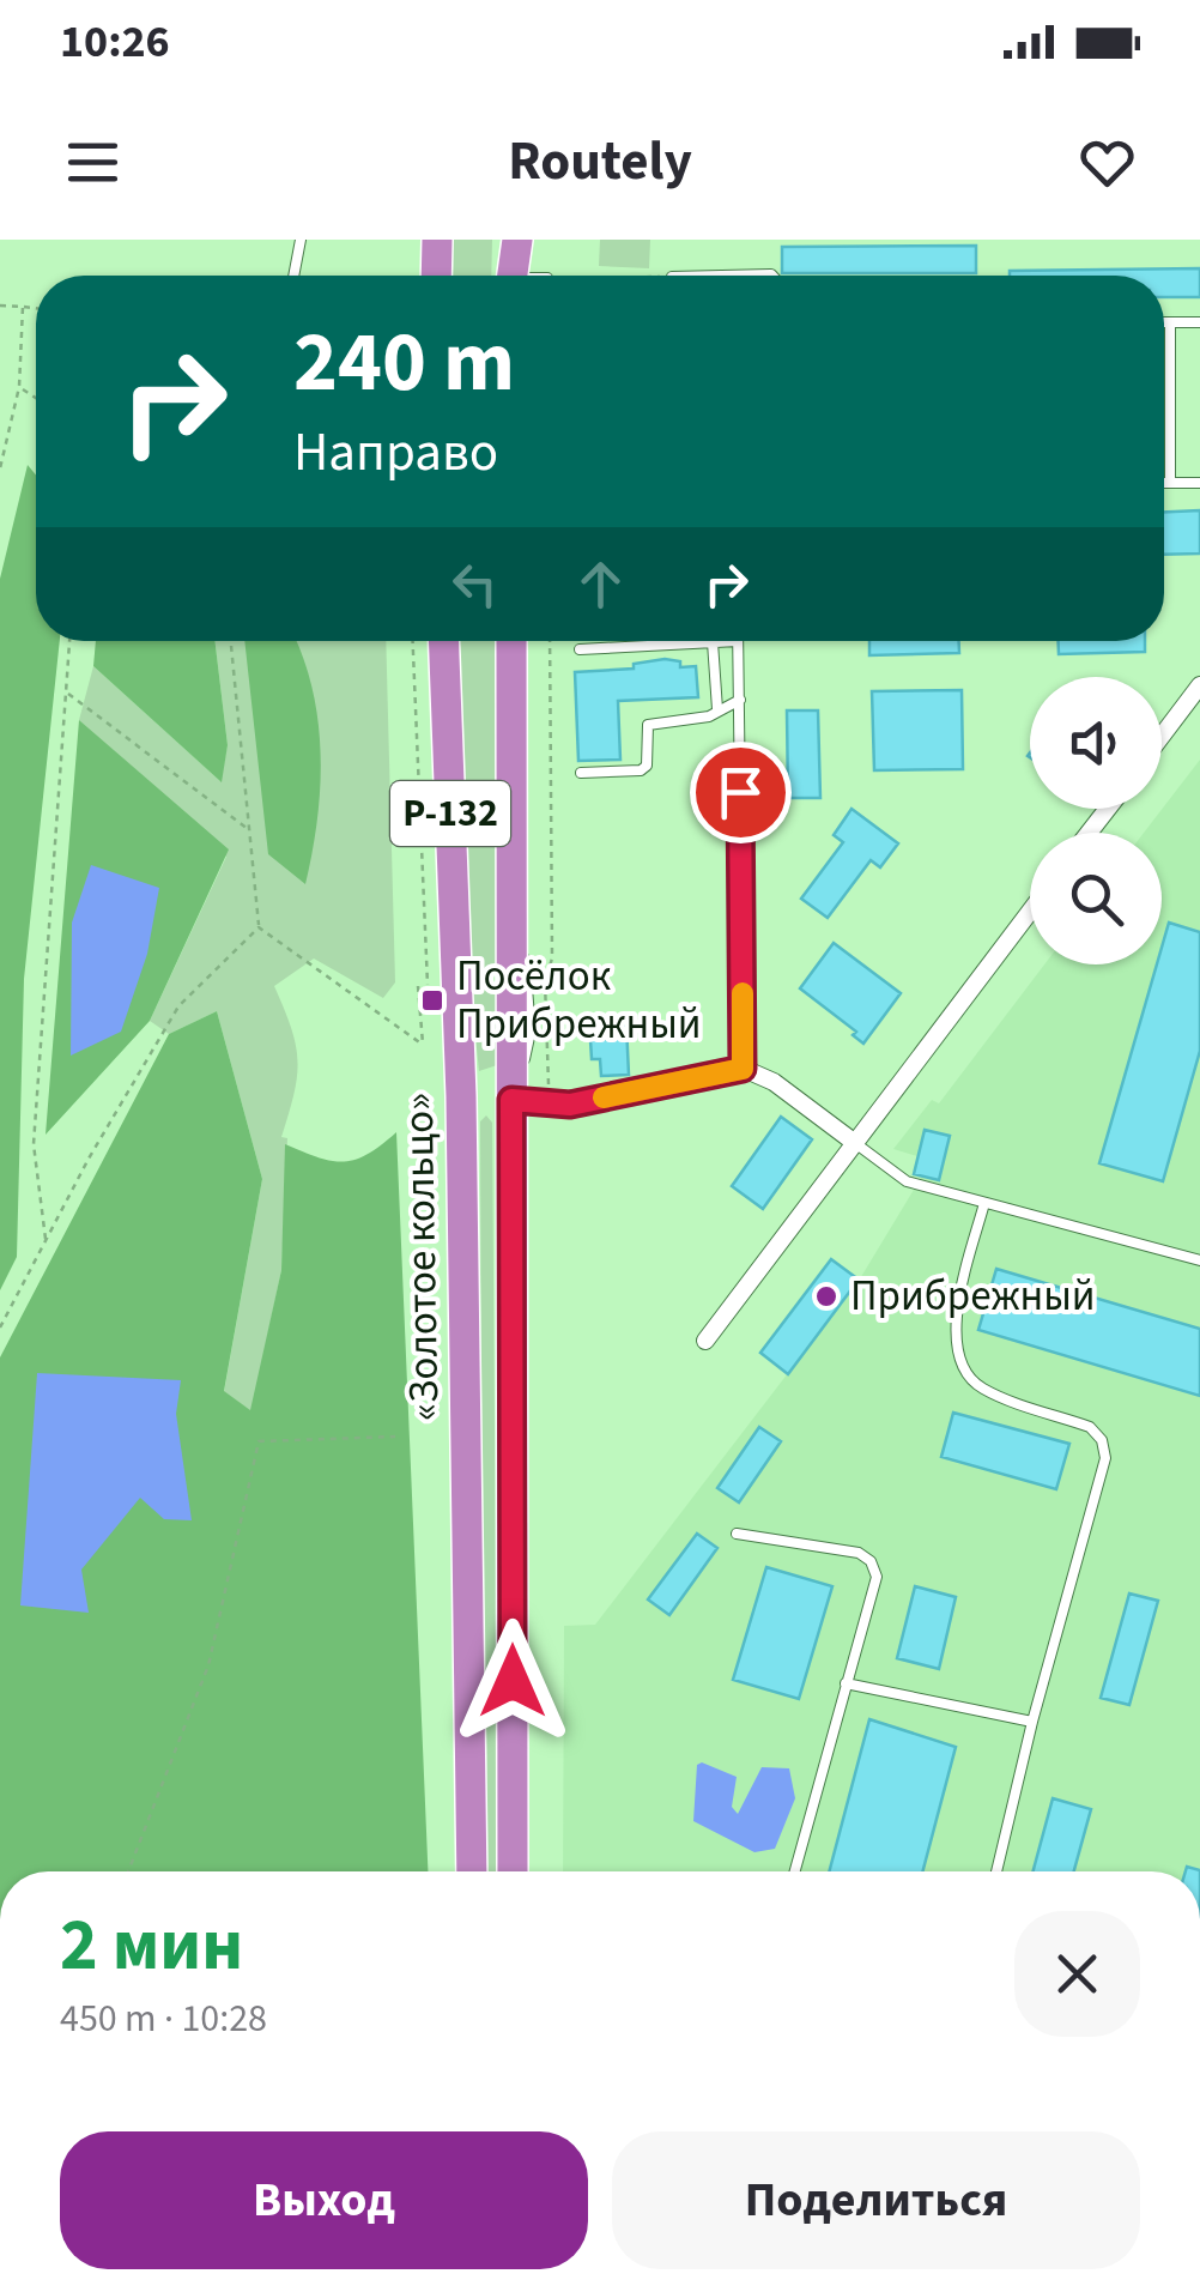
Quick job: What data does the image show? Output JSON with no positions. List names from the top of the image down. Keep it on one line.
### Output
{"streets":{"highway":["Р-132","«Золотое кольцо»"]},"places":{"transit":["Посёлок Прибрежный"],"other":["Прибрежный"]},"page":{"status":"10:26","header":"Routely","turn":["240 m","Направо"],"heading":["2 мин","450 m · 10:28"],"buttons":["Выход","Поделиться"]}}
